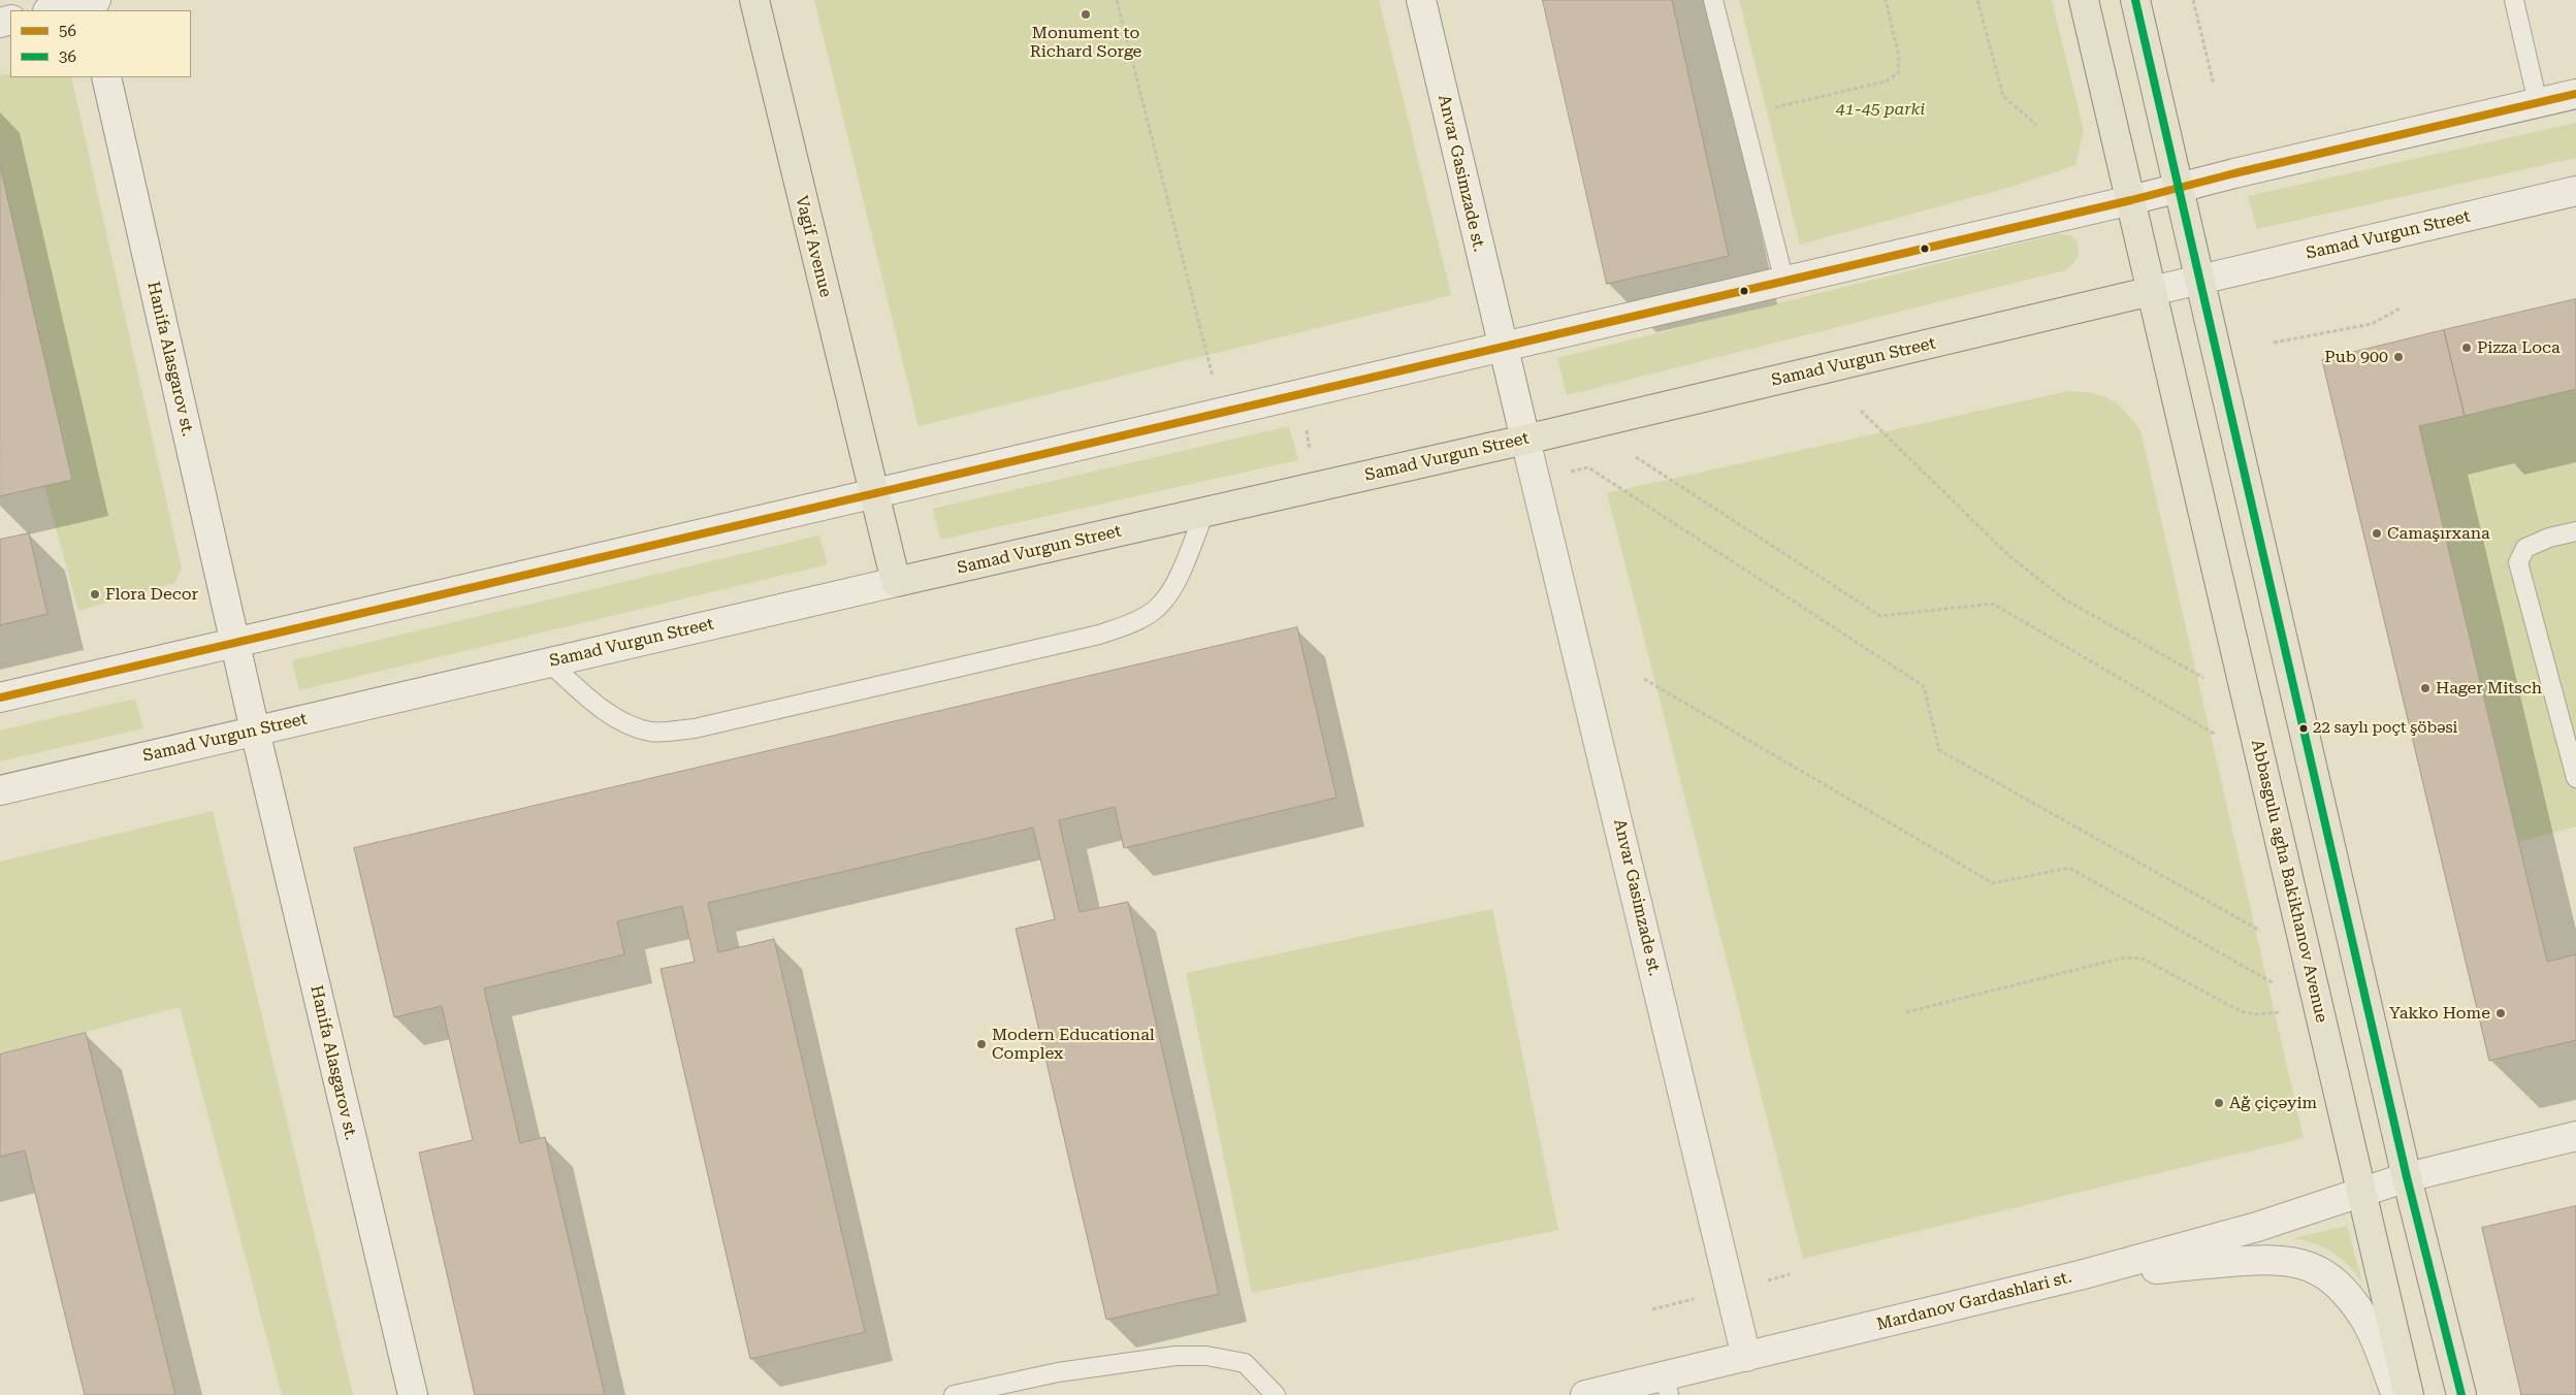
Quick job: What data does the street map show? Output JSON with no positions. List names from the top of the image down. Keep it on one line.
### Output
{"streets":{"main road":["Anvar Gasimzade st.","Samad Vurgun Street","Vagif Avenue","Hanifa Alasgarov st.","Abbasgulu agha Bakikhanov Avenue","Mardanov Gardashlari st."]},"crossings":[["Anvar Gasimzade st.","Samad Vurgun Street"],["Anvar Gasimzade st.","Mardanov Gardashlari st."],["Samad Vurgun Street","Vagif Avenue"],["Samad Vurgun Street","Hanifa Alasgarov st."],["Samad Vurgun Street","Abbasgulu agha Bakikhanov Avenue"],["Abbasgulu agha Bakikhanov Avenue","Mardanov Gardashlari st."]],"parks":["41-45 parki"],"places":["Monument to Richard Sorge","Pizza Loca","Pub 900","Camaşırxana","Flora Decor","Hager Mitsch","22 saylı poçt şöbəsi","Yakko Home","Modern Educational Complex","Ağ çiçəyim"],"lines":["transit line 36","transit line 56"],"legend":["56","36"]}
